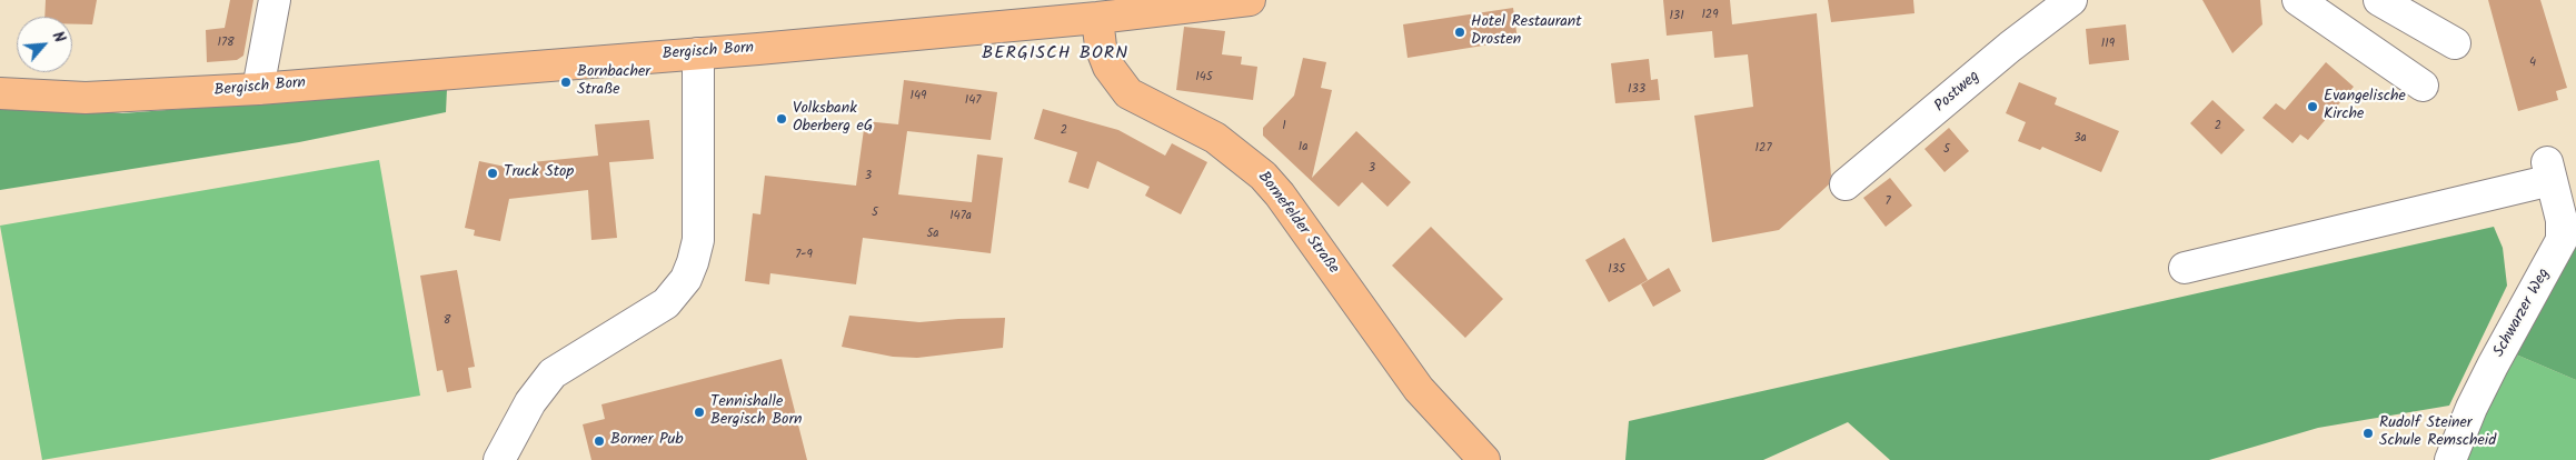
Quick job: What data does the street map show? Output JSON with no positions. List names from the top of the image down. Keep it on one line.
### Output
{"streets":{"main road":["Bergisch Born","Bornefelder Straße"],"street":["Postweg","Schwarzer Weg"]},"crossings":[["Bergisch Born","Bornefelder Straße"]],"districts":["BERGISCH BORN"],"places":["Hotel Restaurant Drosten","Bornbacher Straße","Evangelische Kirche","Volksbank Oberberg eG","Truck Stop","Tennishalle Bergisch Born","Rudolf Steiner Schule Remscheid","Borner Pub"],"house_numbers":["129","131","178","119","4","145","133","149","147","1","2","2","3a","1a","127","5","3","3","7","5","147a","5a","7-9","135","8"],"north":"top right"}
